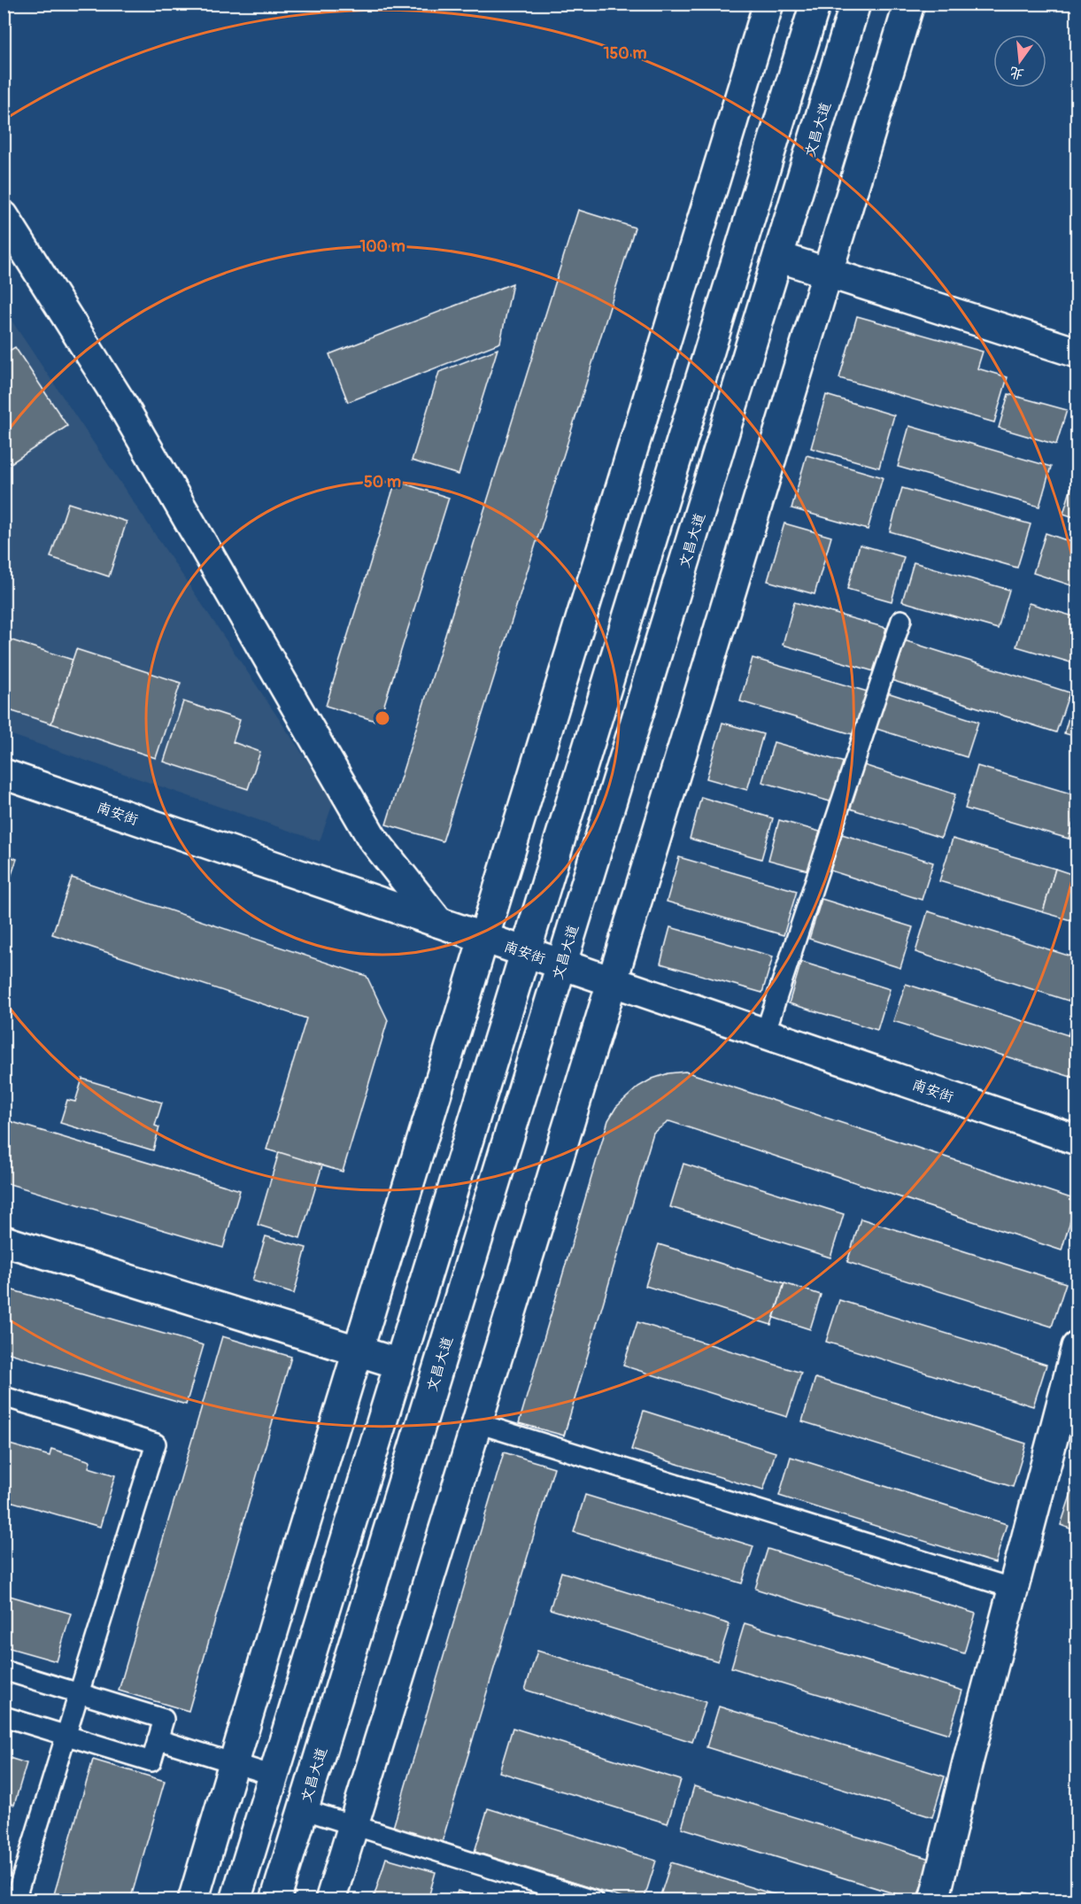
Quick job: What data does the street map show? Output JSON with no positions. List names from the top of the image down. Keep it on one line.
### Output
{"streets":{"street":["文昌大道","南安街"]},"crossings":[["文昌大道","南安街"]],"north":"bottom","rings":["150 m","100 m","50 m"]}
